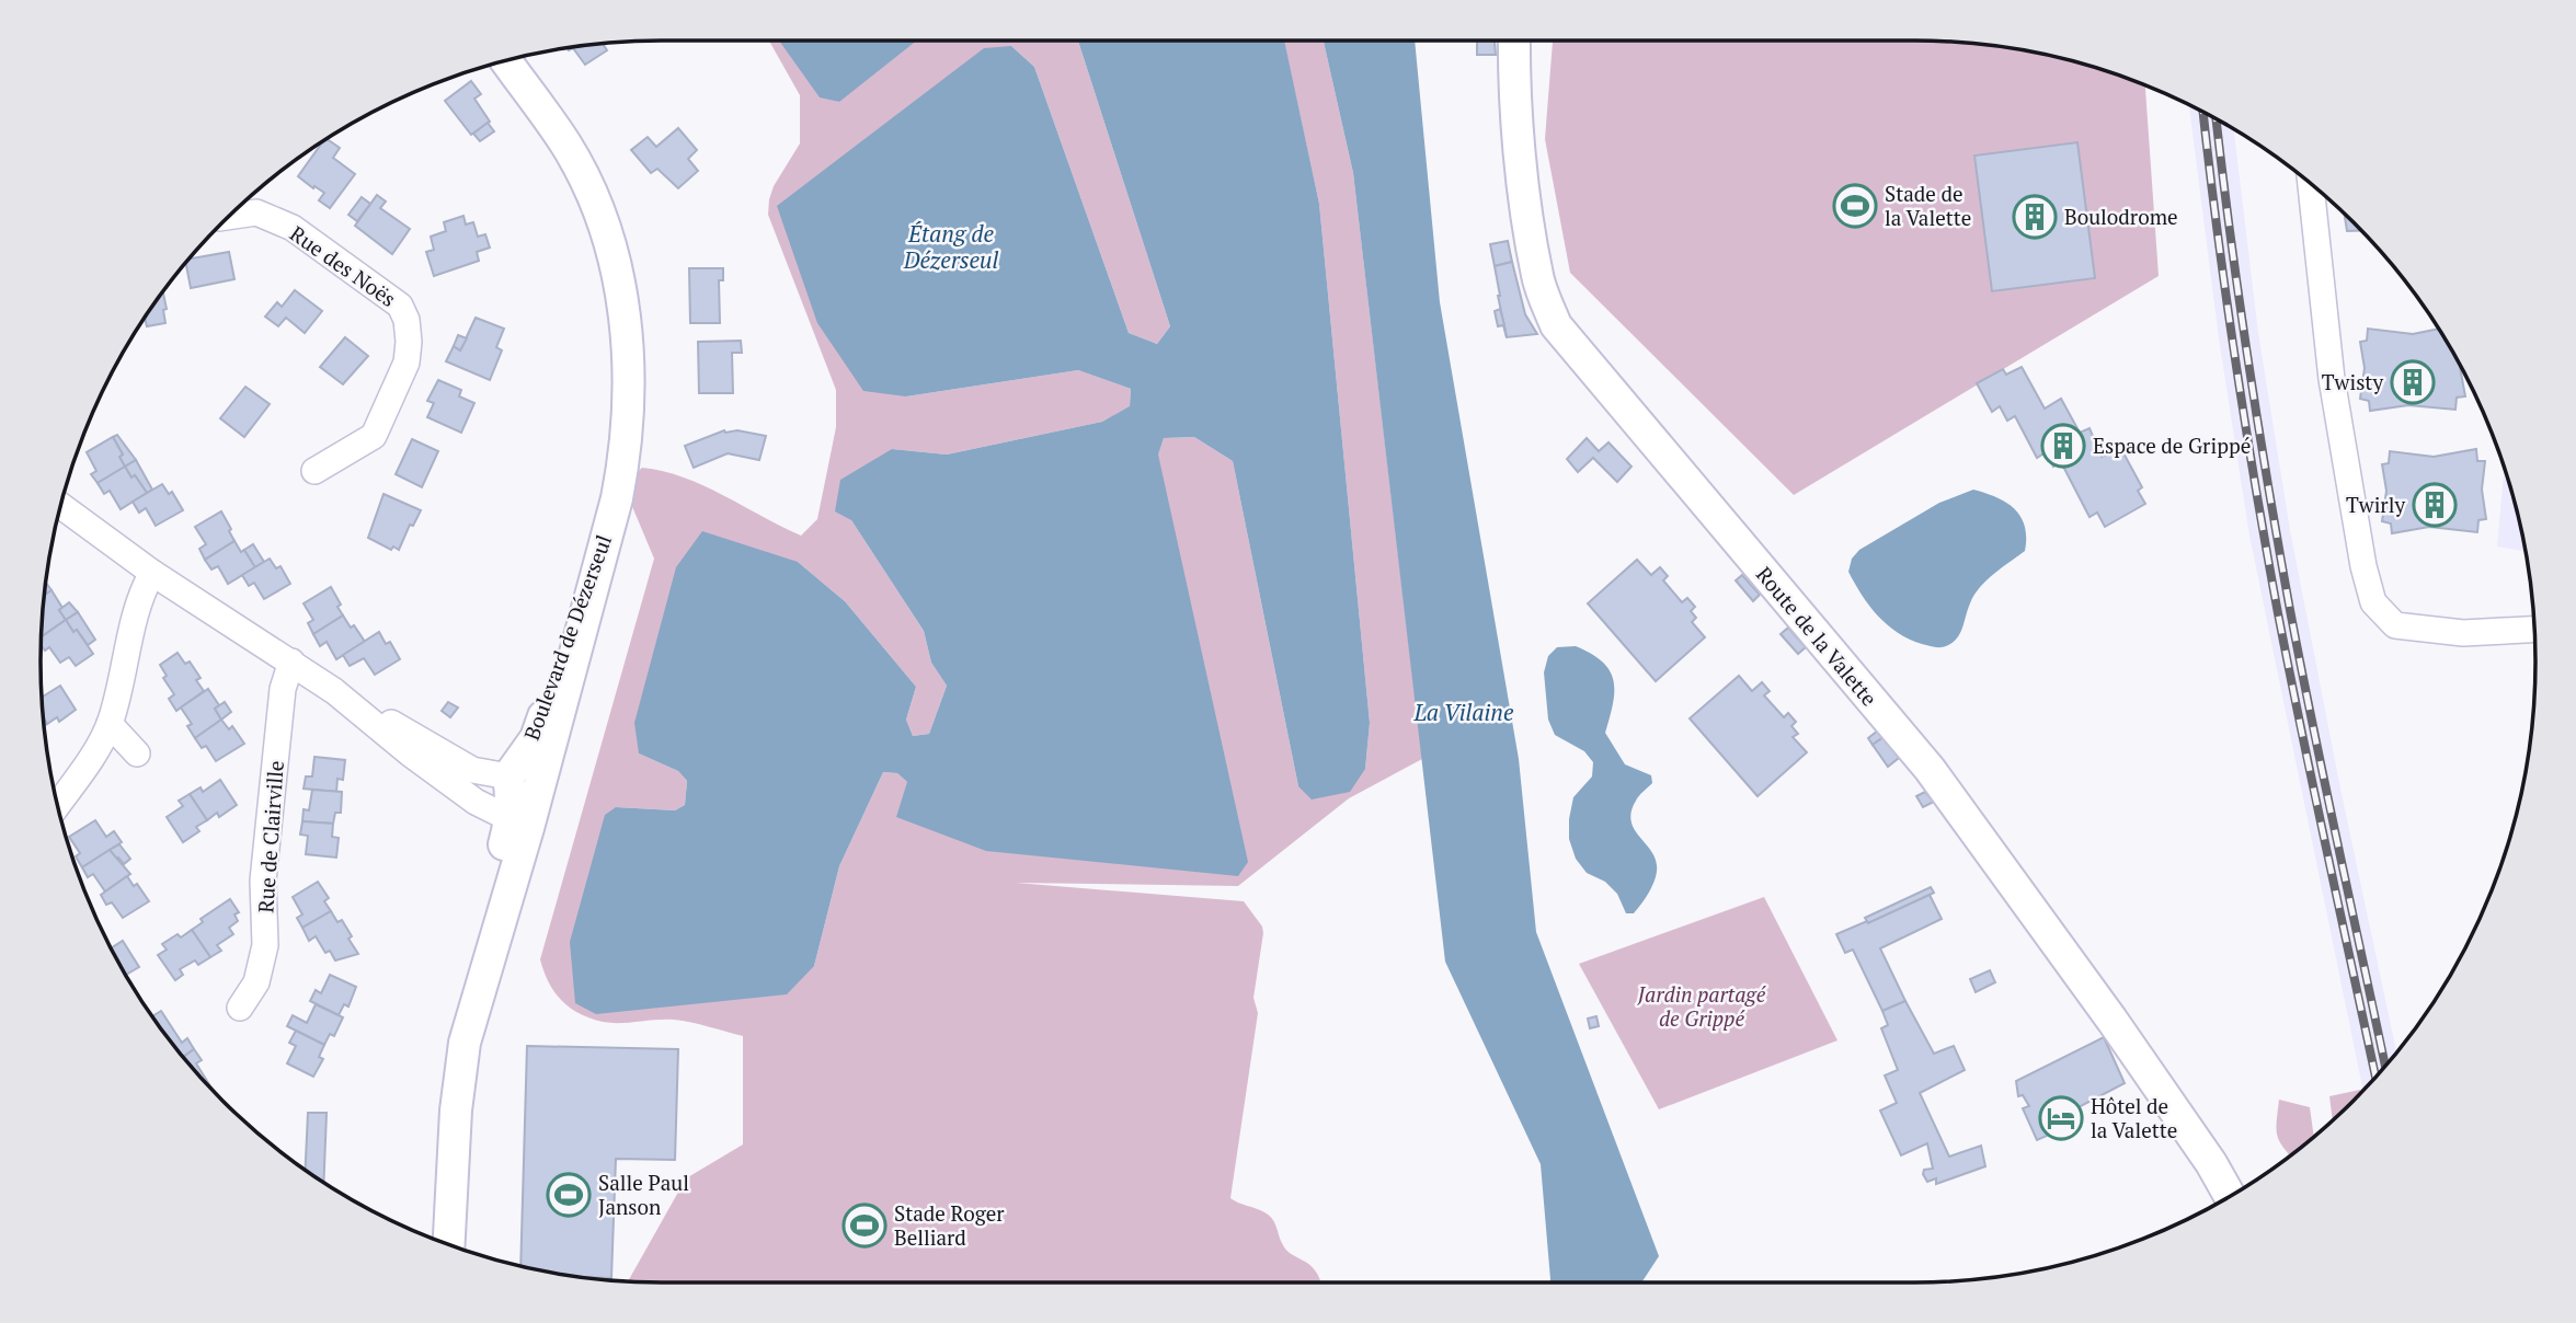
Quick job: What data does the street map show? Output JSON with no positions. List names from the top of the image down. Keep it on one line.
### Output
{"streets":{"street":["Rue des Noës","Route de la Valette","Boulevard de Dézerseul","Rue de Clairville"]},"water":["Étang de Dézerseul","La Vilaine"],"parks":["Jardin partagé de Grippé"],"places":{"sports":["Stade de la Valette","Salle Paul Janson","Stade Roger Belliard"],"building":["Boulodrome","Twisty","Espace de Grippé","Twirly"],"hotel":["Hôtel de la Valette"]}}
